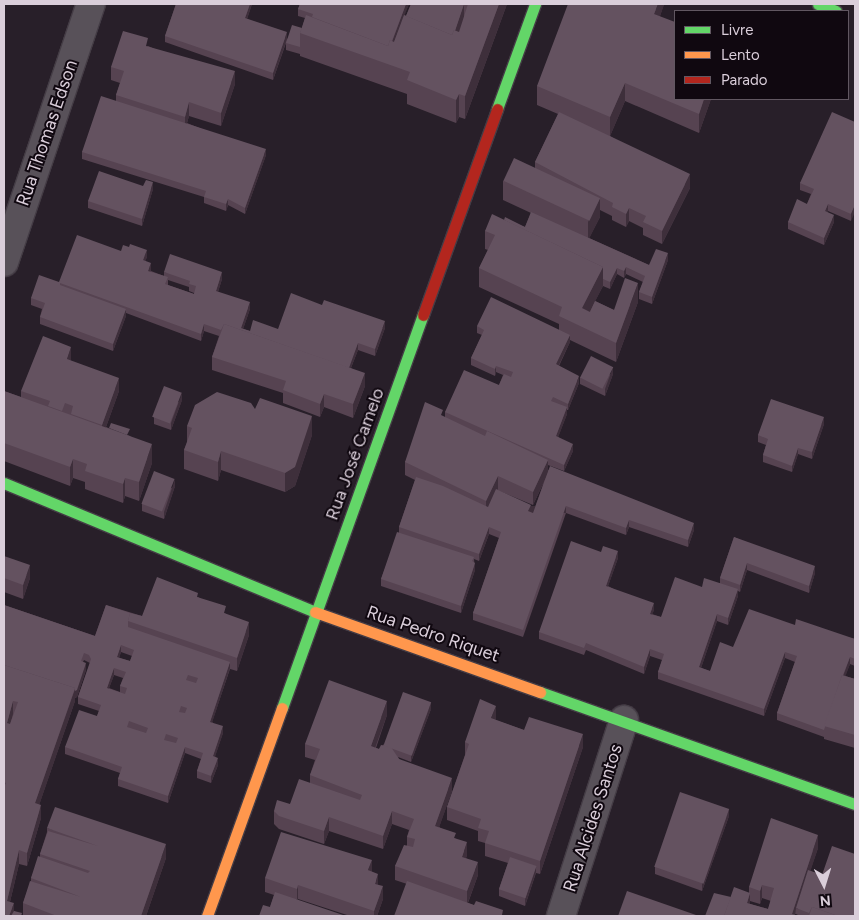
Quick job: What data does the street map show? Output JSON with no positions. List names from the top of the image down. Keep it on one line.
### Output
{"streets":{"street":["Rua Thomas Edson","Rua José Camelo","Rua Pedro Riquet","Rua Alcides Santos"]},"crossings":[["Rua José Camelo","Rua Pedro Riquet"],["Rua Pedro Riquet","Rua Alcides Santos"]],"legend":["Livre","Lento","Parado"],"north":"bottom"}
